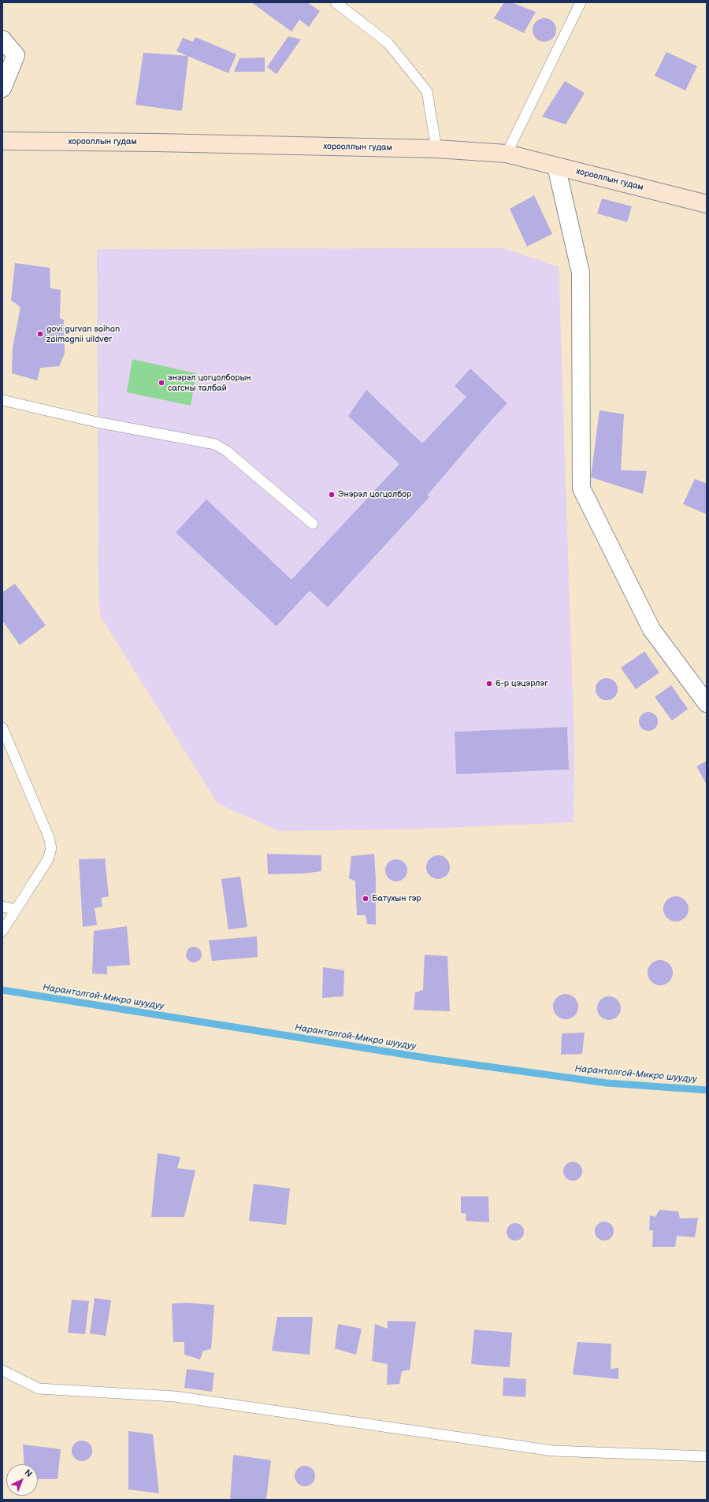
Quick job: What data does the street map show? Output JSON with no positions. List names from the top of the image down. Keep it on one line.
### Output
{"streets":{"main road":["хорооллын гудам"]},"water":["Нарантолгой-Микро шуудуу"],"places":["govi gurvan saihan zaimagnii uildver","энэрэл цогцолборын сагсны талбай","Энэрэл цогцолбор","6-р цэцэрлэг","Батухын гэр"],"north":"top right"}
